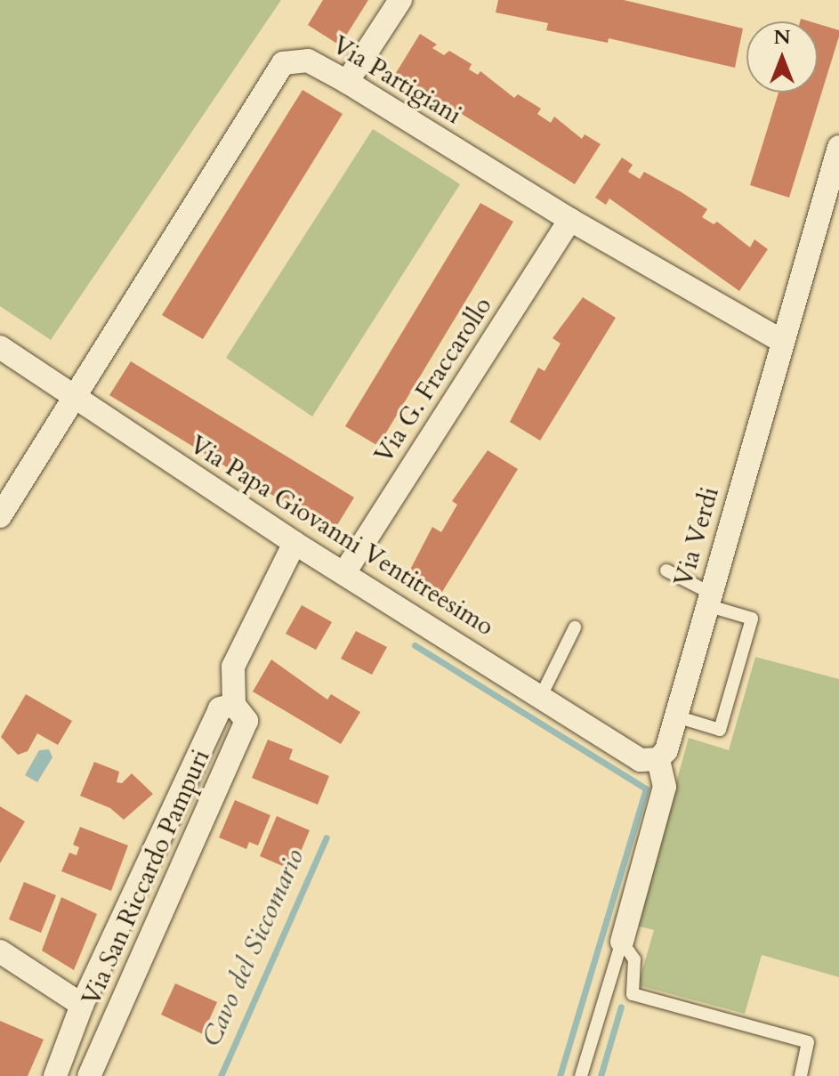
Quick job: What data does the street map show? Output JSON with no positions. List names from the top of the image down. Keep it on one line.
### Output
{"streets":{"street":["Via Partigiani","Via G. Fraccarollo","Via Papa Giovanni Ventitreesimo","Via Verdi","Via San Riccardo Pampuri"]},"crossings":[["Via Partigiani","Via G. Fraccarollo"],["Via Partigiani","Via Papa Giovanni Ventitreesimo"],["Via Partigiani","Via Verdi"],["Via G. Fraccarollo","Via Papa Giovanni Ventitreesimo"],["Via Papa Giovanni Ventitreesimo","Via Verdi"],["Via Papa Giovanni Ventitreesimo","Via San Riccardo Pampuri"]],"water":["Cavo del Siccomario"],"north":"top"}
